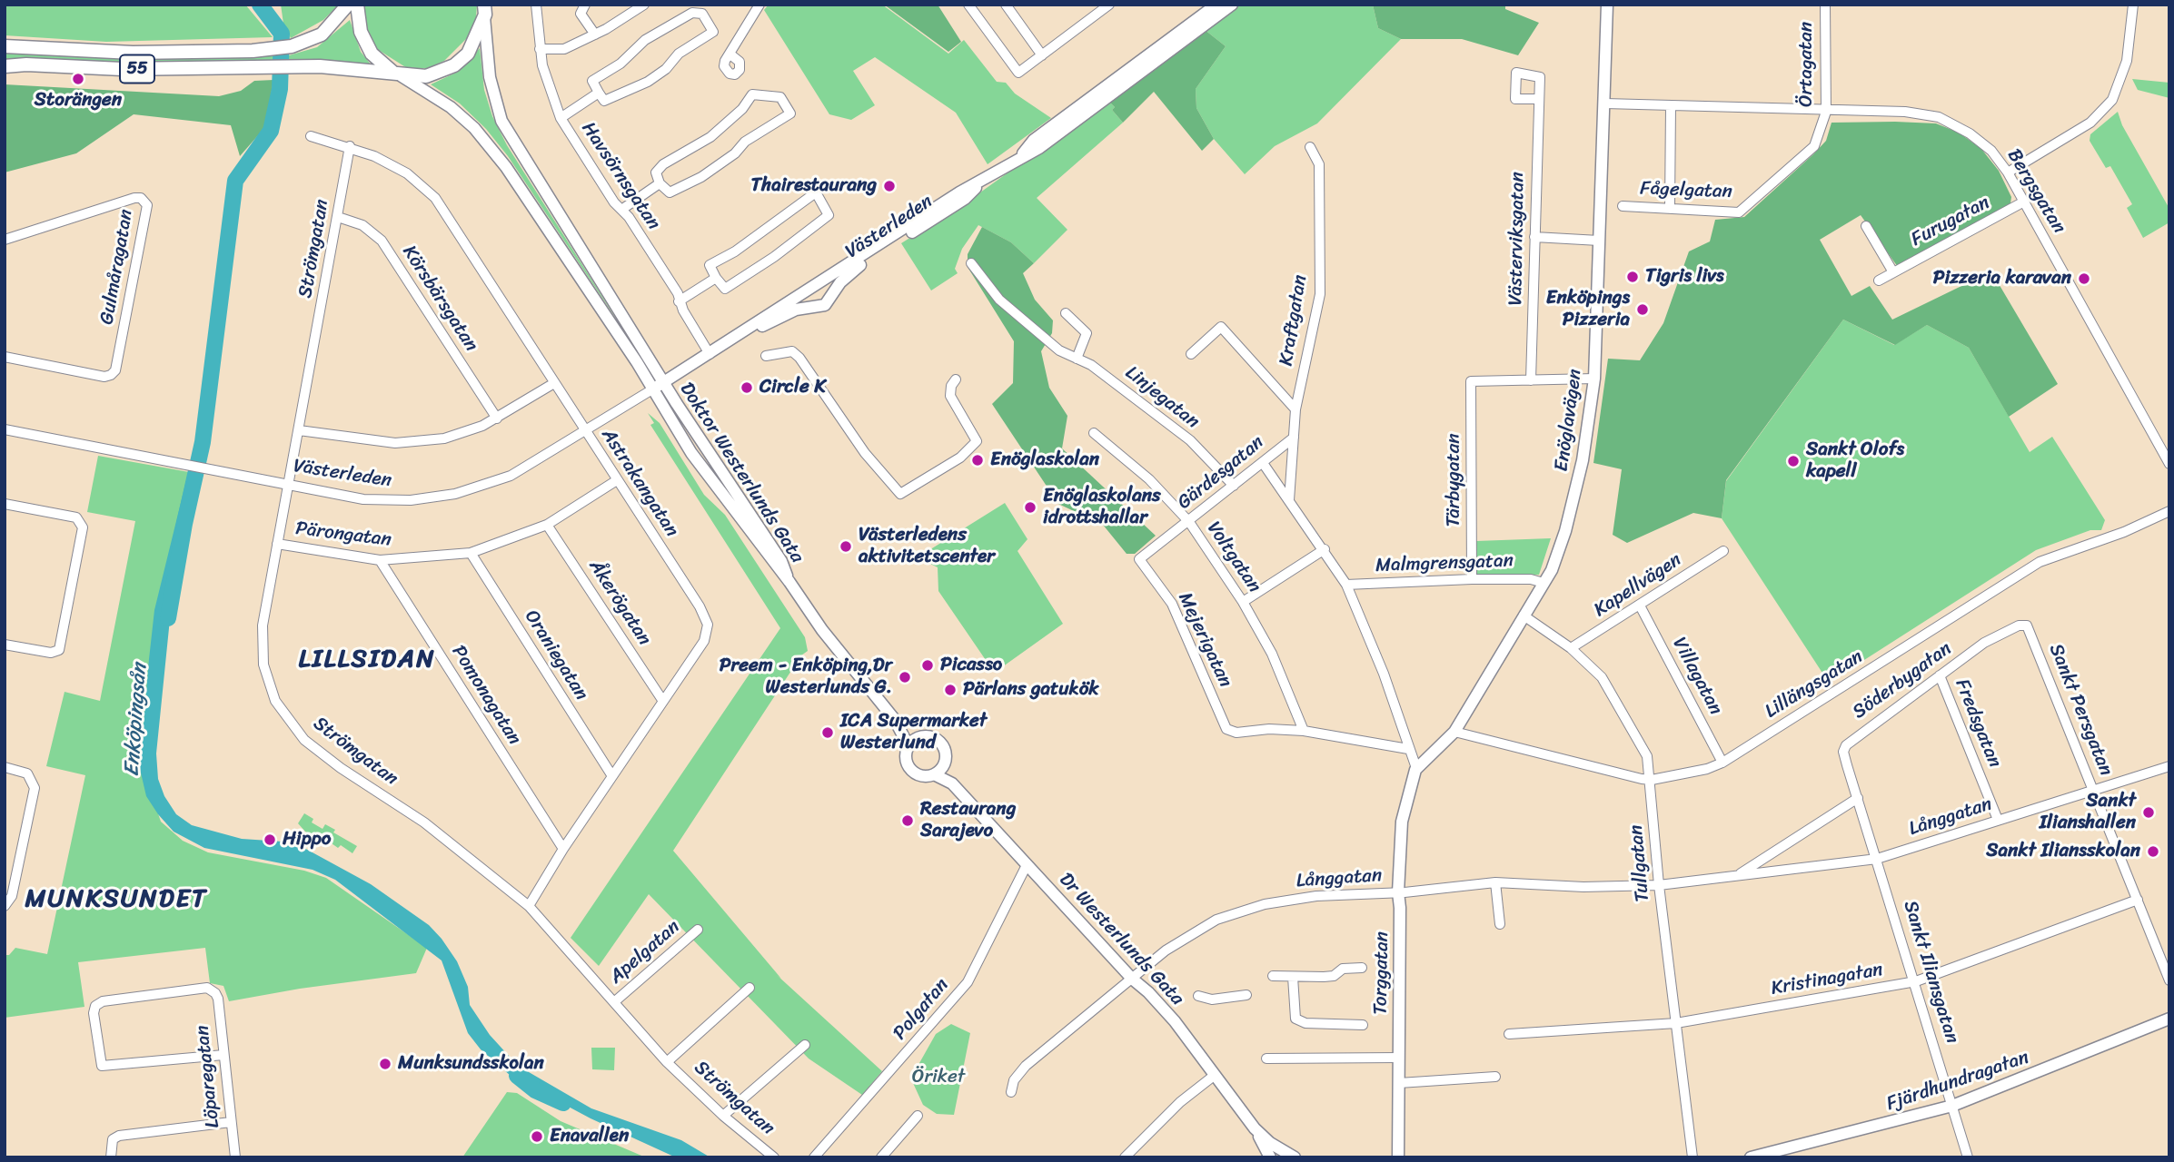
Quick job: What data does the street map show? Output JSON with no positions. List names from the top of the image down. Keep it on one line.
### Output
{"streets":{"main road":["55","Västerleden","Enöglavägen","Doktor Westerlunds Gata","Dr Westerlunds Gata","Torggatan","Fjärdhundragatan"],"street":["Örtagatan","Havsörnsgatan","Fågelgatan","Bergsgatan","Furugatan","Västerviksgatan","Strömgatan","Gulmåragatan","Körsbärsgatan","Kraftgatan","Linjegatan","Gärdesgatan","Tärbygatan","Astrakangatan","Pärongatan","Voltgatan","Malmgrensgatan","Kapellvägen","Åkerögatan","Mejerigatan","Oraniegatan","Villagatan","Söderbygatan","Lillängsgatan","Pomonagatan","Sankt Persgatan","Fredsgatan","Långgatan","Tullgatan","Apelgatan","Sankt Iliansgatan","Kristinagatan","Polgatan","Löparegatan"]},"crossings":[["Örtagatan","Fågelgatan"],["Örtagatan","Bergsgatan"],["55","Doktor Westerlunds Gata"],["Havsörnsgatan","Västerleden"],["Bergsgatan","Furugatan"],["Bergsgatan","Enöglavägen"],["Västerleden","Strömgatan"],["Västerleden","Doktor Westerlunds Gata"],["Västerleden","Astrakangatan"],["Västerviksgatan","Tärbygatan"],["Strömgatan","Körsbärsgatan"],["Strömgatan","Astrakangatan"],["Strömgatan","Pärongatan"],["Strömgatan","Apelgatan"],["Kraftgatan","Gärdesgatan"],["Linjegatan","Gärdesgatan"],["Enöglavägen","Malmgrensgatan"],["Enöglavägen","Lillängsgatan"],["Enöglavägen","Tullgatan"],["Enöglavägen","Torggatan"],["Doktor Westerlunds Gata","Dr Westerlunds Gata"],["Gärdesgatan","Voltgatan"],["Gärdesgatan","Mejerigatan"],["Tärbygatan","Malmgrensgatan"],["Astrakangatan","Pärongatan"],["Astrakangatan","Åkerögatan"],["Astrakangatan","Oraniegatan"],["Astrakangatan","Pomonagatan"],["Pärongatan","Åkerögatan"],["Pärongatan","Oraniegatan"],["Pärongatan","Pomonagatan"],["Voltgatan","Mejerigatan"],["Kapellvägen","Villagatan"],["Kapellvägen","Tullgatan"],["Villagatan","Lillängsgatan"],["Söderbygatan","Sankt Persgatan"],["Söderbygatan","Fredsgatan"],["Söderbygatan","Långgatan"],["Söderbygatan","Sankt Iliansgatan"],["Lillängsgatan","Tullgatan"],["Sankt Persgatan","Långgatan"],["Sankt Persgatan","Kristinagatan"],["Fredsgatan","Långgatan"],["Långgatan","Tullgatan"],["Långgatan","Dr Westerlunds Gata"],["Långgatan","Sankt Iliansgatan"],["Långgatan","Torggatan"],["Tullgatan","Kristinagatan"],["Dr Westerlunds Gata","Polgatan"],["Sankt Iliansgatan","Kristinagatan"],["Sankt Iliansgatan","Fjärdhundragatan"]],"districts":["LILLSIDAN","MUNKSUNDET"],"water":["Enköpingsån"],"parks":["Öriket"],"places":["Storängen","Thairestaurang","Tigris livs","Pizzeria karavan","Enköpings Pizzeria","Circle K","Enöglaskolan","Sankt Olofs kapell","Enöglaskolans idrottshallar","Västerledens aktivitetscenter","Picasso","Preem - Enköping,Dr Westerlunds G.","Pärlans gatukök","ICA Supermarket Westerlund","Sankt Ilianshallen","Restaurang Sarajevo","Hippo","Sankt Iliansskolan","Munksundsskolan","Enavallen"]}
